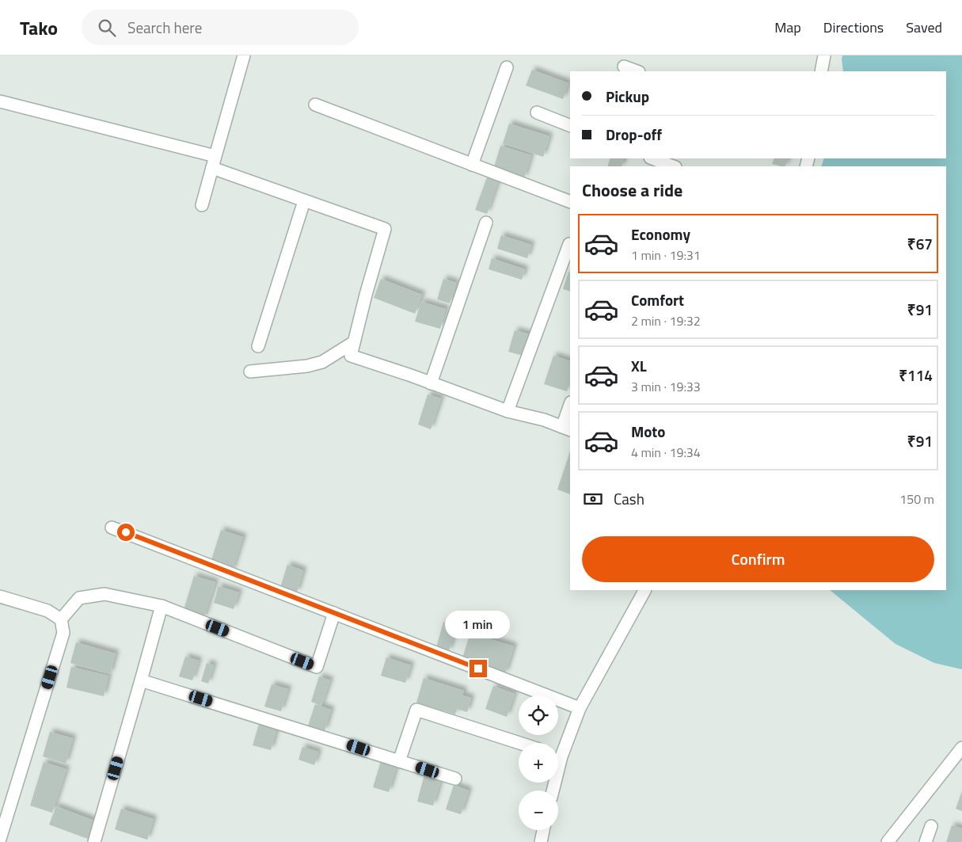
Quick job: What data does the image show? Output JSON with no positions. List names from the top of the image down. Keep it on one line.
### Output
{"page":{"header":"Tako","search":"Search here","nav":["Map","Directions","Saved"],"banner":["Pickup","Drop-off"],"heading":"Choose a ride","list":[{"name":"Economy","note":"1 min · 19:31","value":"₹67"},{"name":"Comfort","note":"2 min · 19:32","value":"₹91"},{"name":"XL","note":"3 min · 19:33","value":"₹114"},{"name":"Moto","note":"4 min · 19:34","value":"₹91"}],"pay":["Cash","150 m"],"buttons":"Confirm","bubble":"1 min","map_buttons":["+","−"]}}
